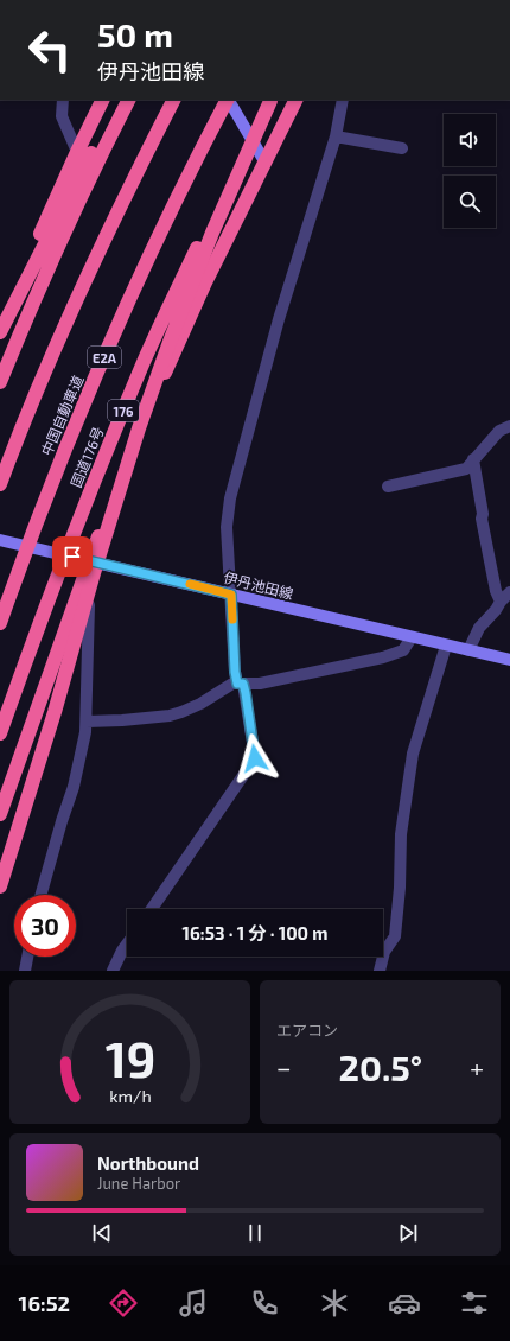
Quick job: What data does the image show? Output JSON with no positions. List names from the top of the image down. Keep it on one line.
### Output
{"streets":{"highway":["E2A","176","中国自動車道","国道176号"],"main road":["伊丹池田線"]},"page":{"turn":["50 m","伊丹池田線"],"limit":"30","trip":"16:53 · 1 分 · 100 m","tile":"エアコン","heat":["−","20.5°","+"],"song":["Northbound","June Harbor"],"tabs":"16:52","gauge":["19","km/h"]}}
